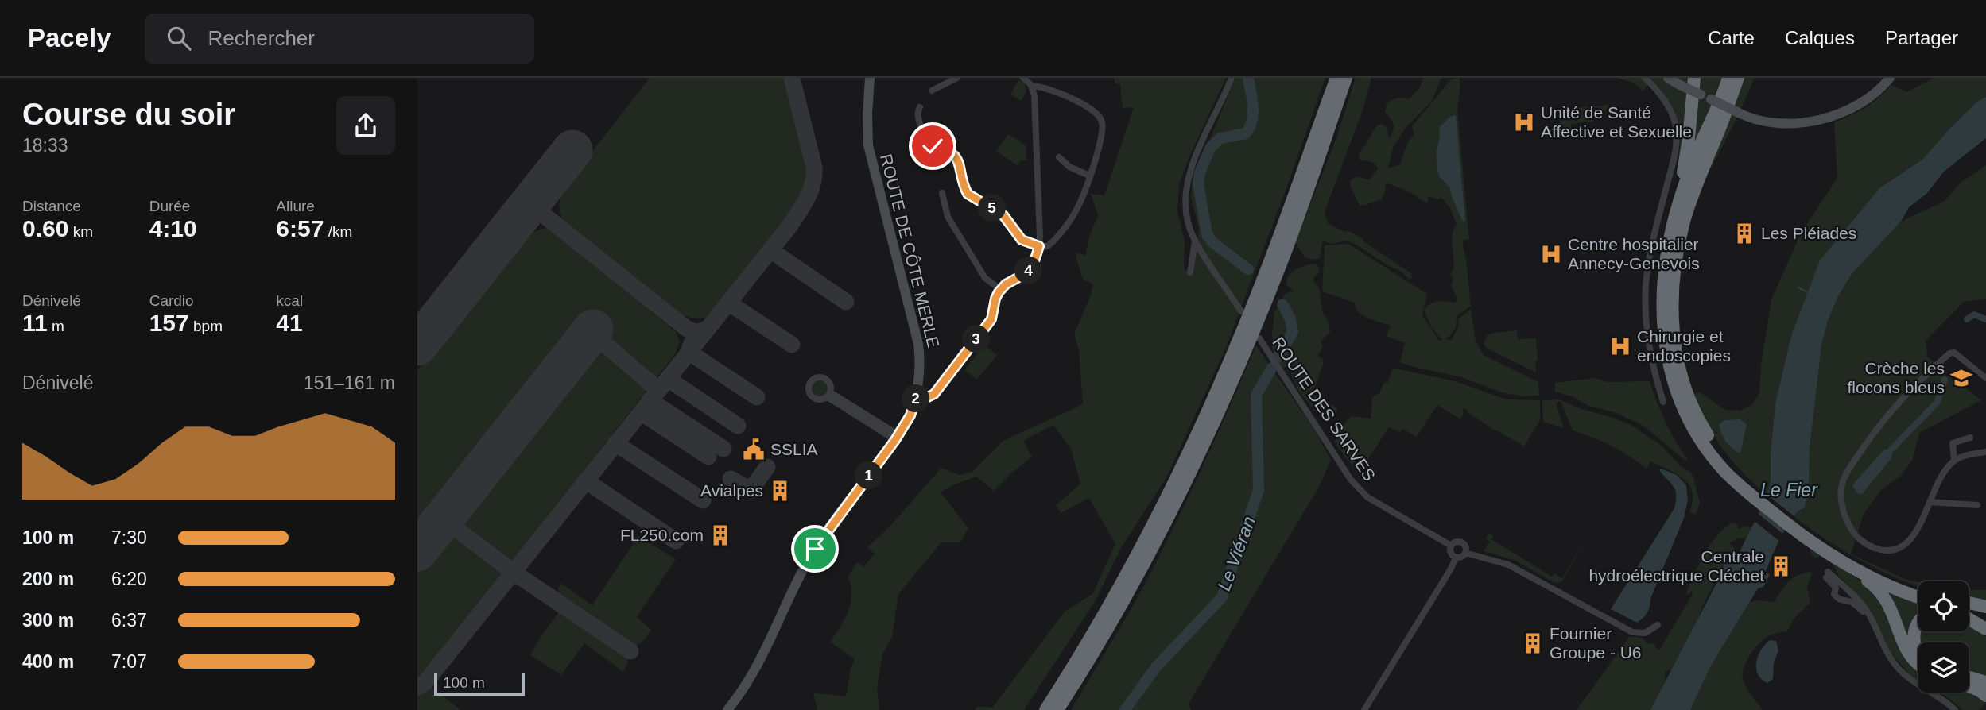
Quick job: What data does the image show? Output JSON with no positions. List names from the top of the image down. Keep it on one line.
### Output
{"streets":{"main road":["ROUTE DE CÔTE MERLE"],"street":["ROUTE DES SARVES"]},"water":["Le Fier","Le Viéran"],"places":{"hospital":["Unité de Santé Affective et Sexuelle","Centre hospitalier Annecy-Genevois","Chirurgie et endoscopies"],"building":["Les Pléiades","Avialpes","FL250.com","Centrale hydroélectrique Cléchet","Fournier Groupe - U6"],"school or university":["Crèche les flocons bleus"],"public building":["SSLIA"]},"scale_bar":"100 m","page":{"header":"Pacely","search":"Rechercher","nav":["Carte","Calques","Partager"],"heading":["Course du soir","18:33"],"stats":[["Distance","0.60 km"],["Durée","4:10"],["Allure","6:57 /km"],["Dénivelé","11 m"],["Cardio","157 bpm"],["kcal","41"]],"pins":["5","4","3","2","1"],"chart":["Dénivelé","151–161 m"],"list":[{"name":"100 m","note":"7:30"},{"name":"200 m","note":"6:20"},{"name":"300 m","note":"6:37"},{"name":"400 m","note":"7:07"}],"scale":"100 m"}}
